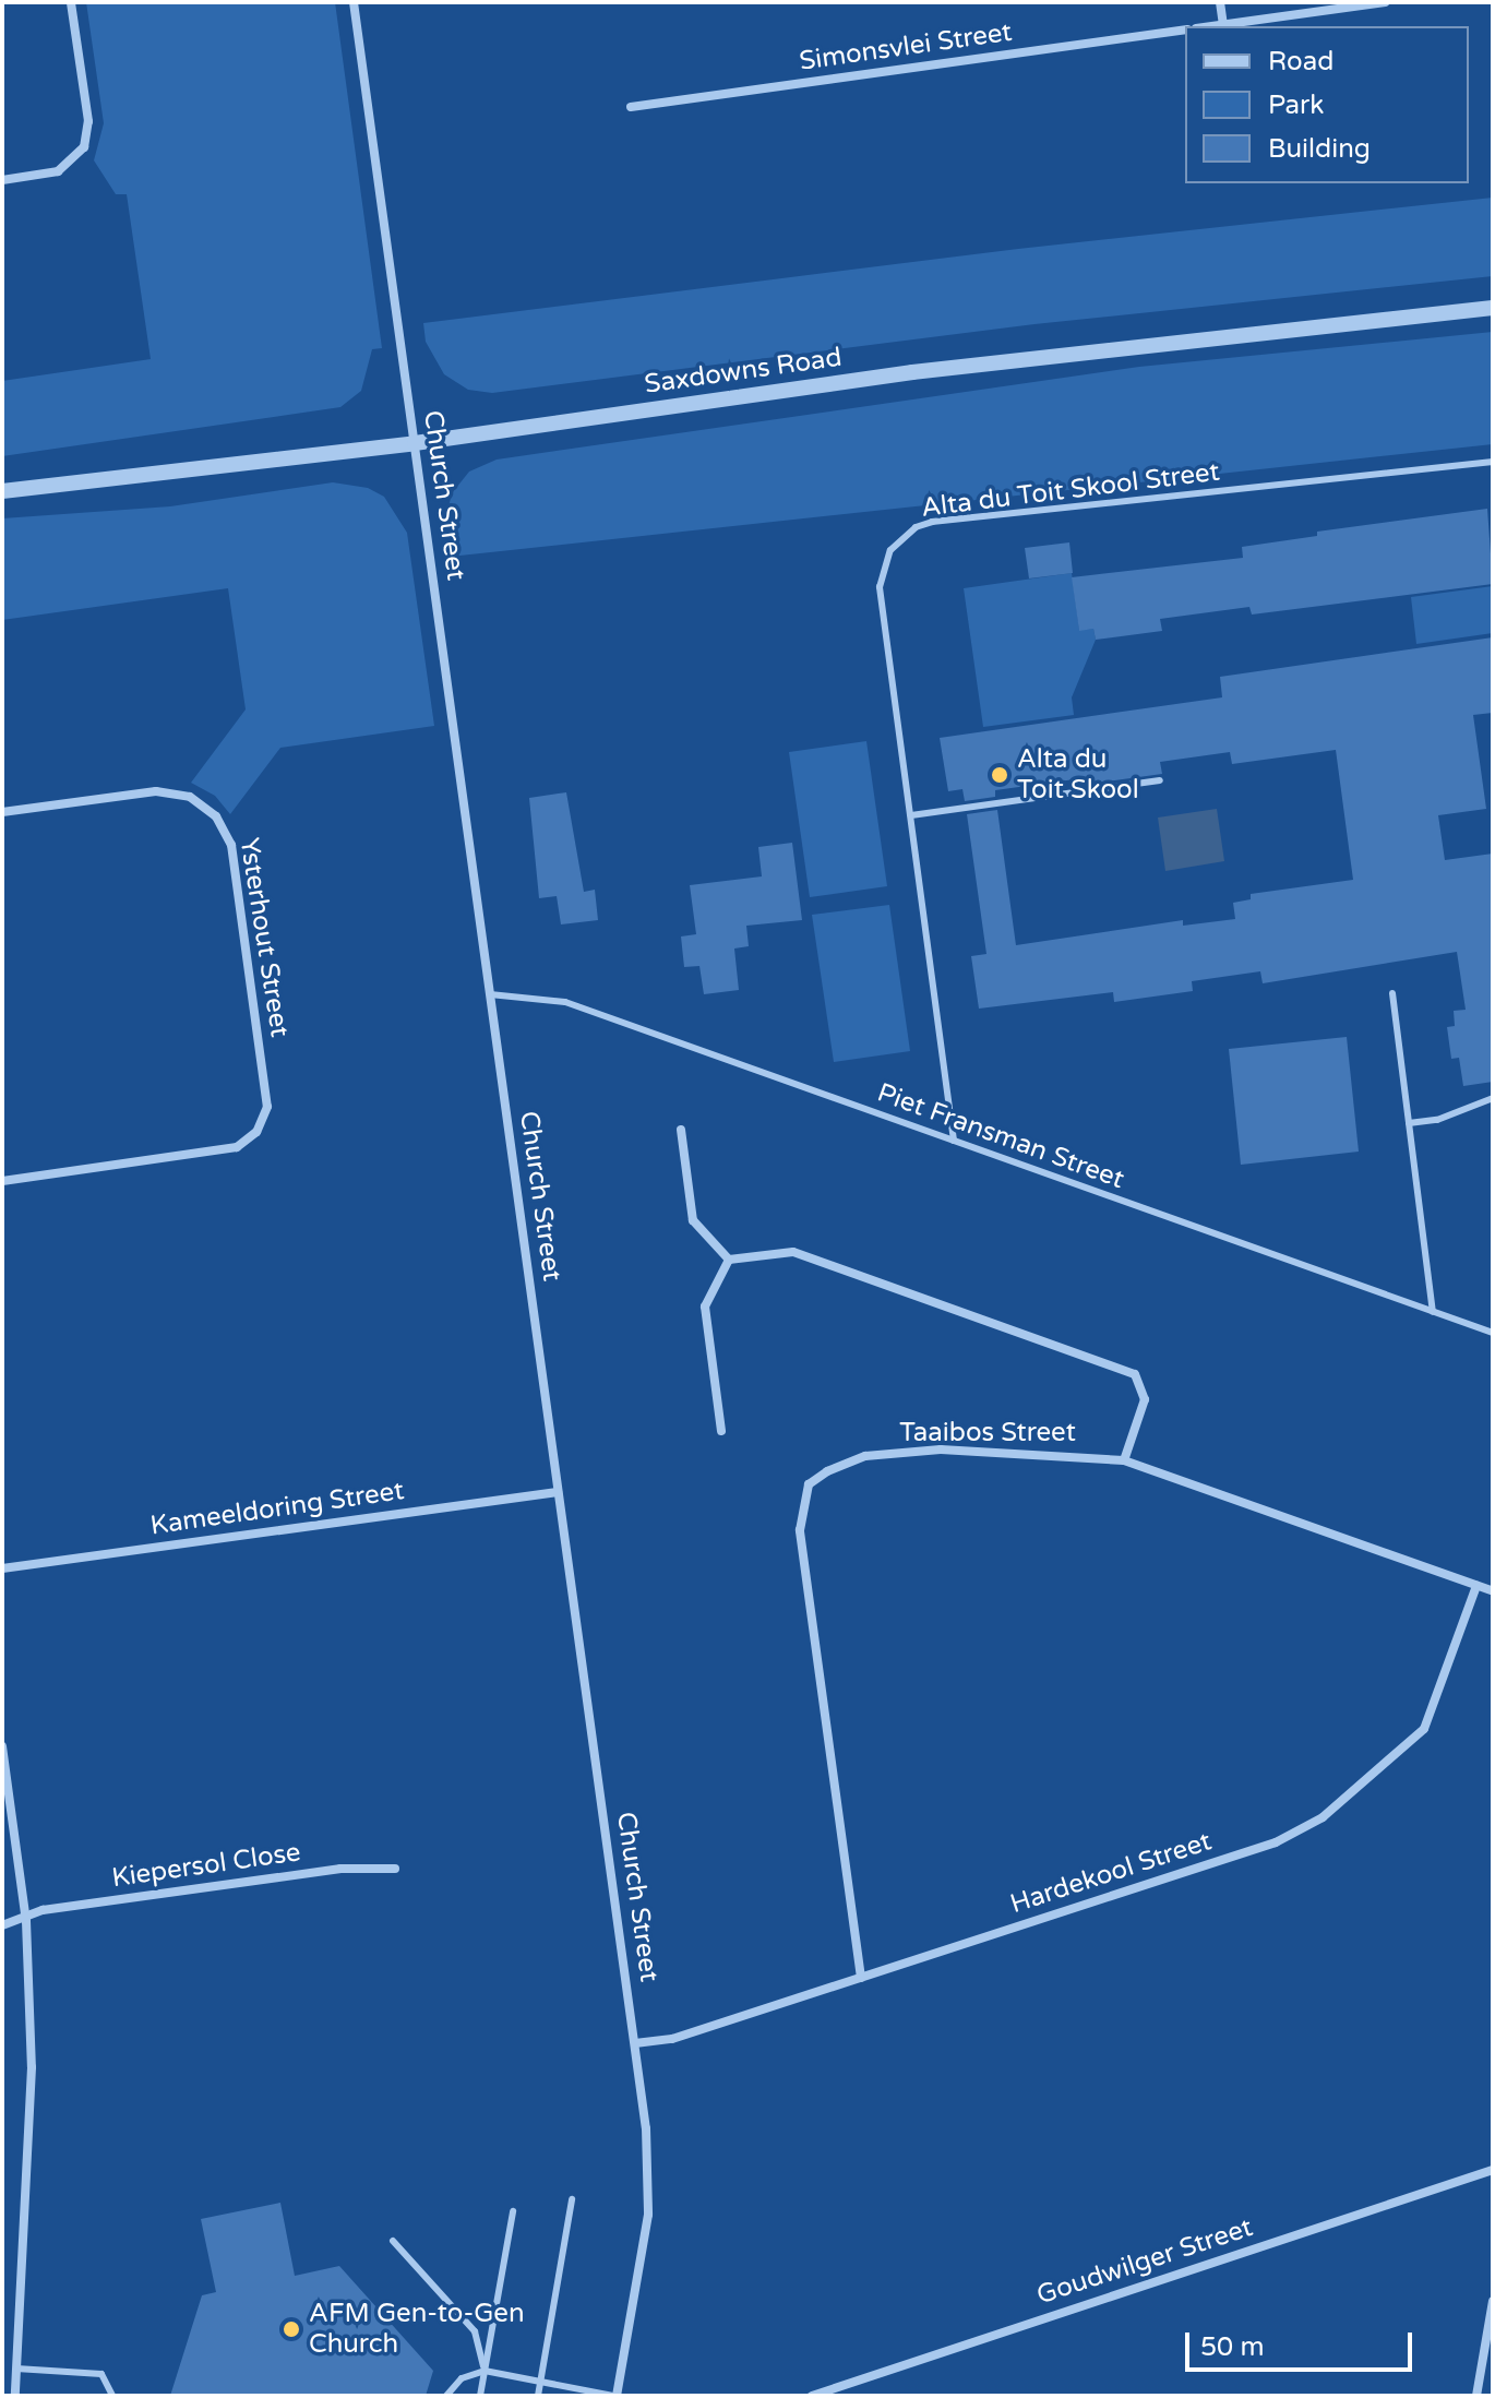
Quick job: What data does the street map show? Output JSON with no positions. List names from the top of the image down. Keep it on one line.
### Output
{"streets":{"street":["Simonsvlei Street","Saxdowns Road","Church Street","Ysterhout Street","Taaibos Street","Kameeldoring Street","Kiepersol Close","Hardekool Street","Goudwilger Street"],"lane":["Alta du Toit Skool Street","Piet Fransman Street"]},"crossings":[["Saxdowns Road","Church Street"],["Alta du Toit Skool Street","Piet Fransman Street"],["Church Street","Piet Fransman Street"],["Church Street","Kameeldoring Street"],["Church Street","Hardekool Street"],["Taaibos Street","Hardekool Street"]],"places":["Alta du Toit Skool","AFM Gen-to-Gen Church"],"legend":["Road","Park","Building"],"scale_bar":"50 m"}
